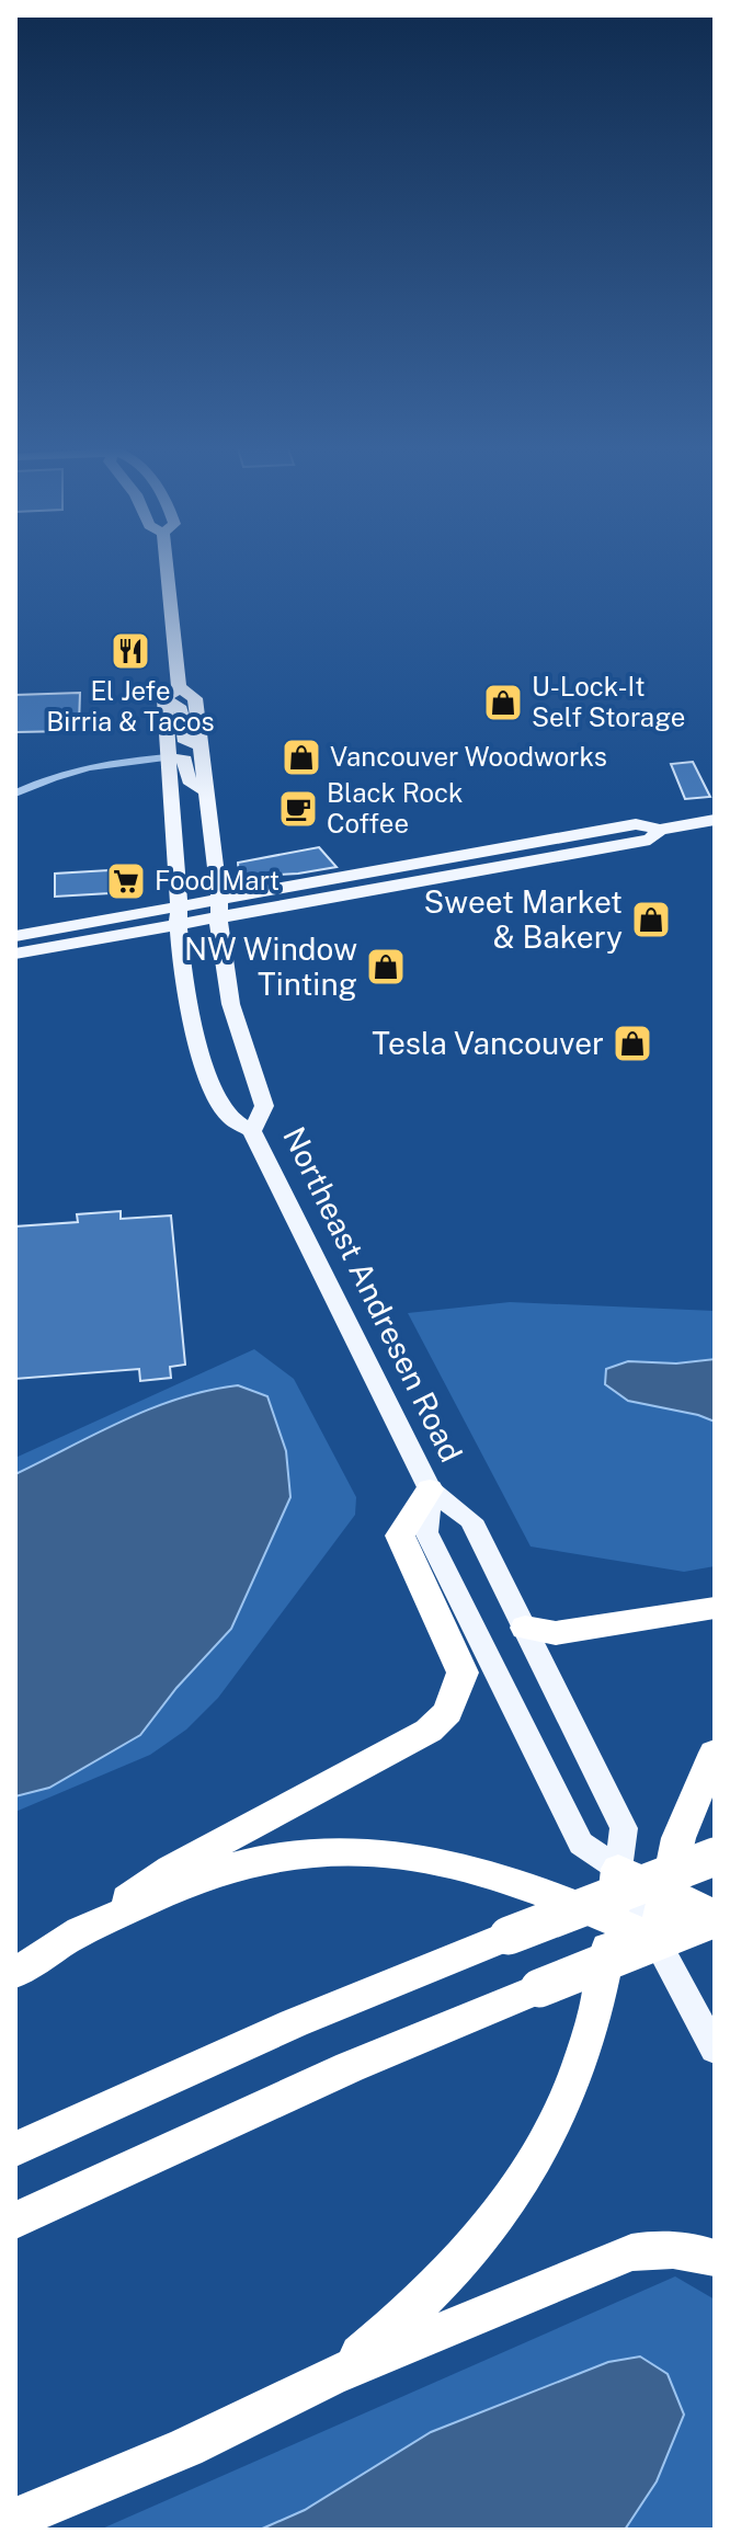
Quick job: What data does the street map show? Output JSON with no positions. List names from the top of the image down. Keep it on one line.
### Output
{"streets":{"main road":["Northeast Andresen Road"]},"places":{"restaurant":["El Jefe Birria & Tacos"],"shop":["U-Lock-It Self Storage","Vancouver Woodworks","Sweet Market & Bakery","NW Window Tinting","Tesla Vancouver"],"cafe":["Black Rock Coffee"],"supermarket":["Food Mart"]}}
